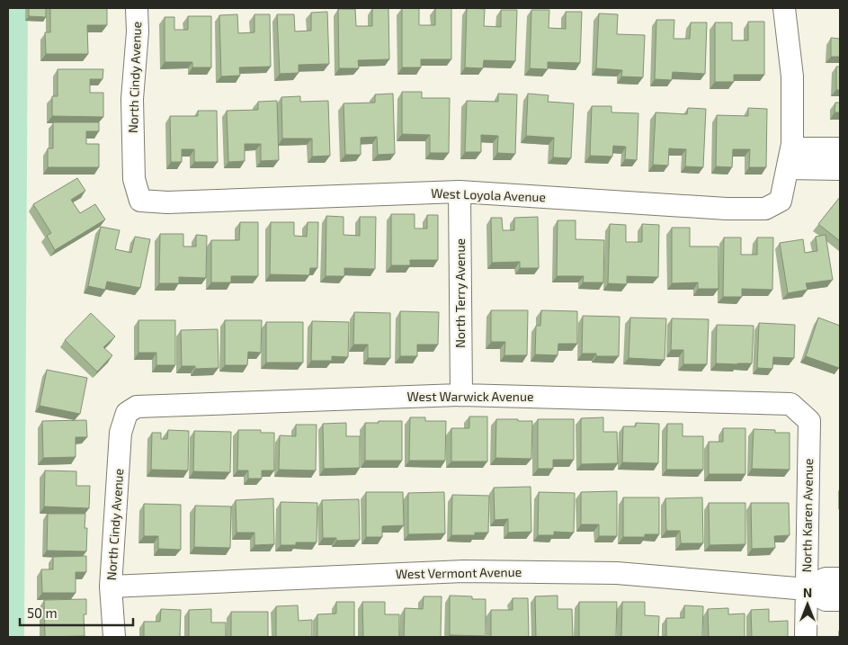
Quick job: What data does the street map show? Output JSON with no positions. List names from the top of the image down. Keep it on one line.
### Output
{"streets":{"street":["North Cindy Avenue","West Loyola Avenue","North Terry Avenue","West Warwick Avenue","North Karen Avenue","West Vermont Avenue"]},"crossings":[["North Cindy Avenue","West Loyola Avenue"],["North Cindy Avenue","West Warwick Avenue"],["North Cindy Avenue","West Vermont Avenue"],["West Loyola Avenue","North Terry Avenue"],["North Terry Avenue","West Warwick Avenue"],["West Warwick Avenue","North Karen Avenue"],["North Karen Avenue","West Vermont Avenue"]],"scale_bar":"50 m","north":"top"}
